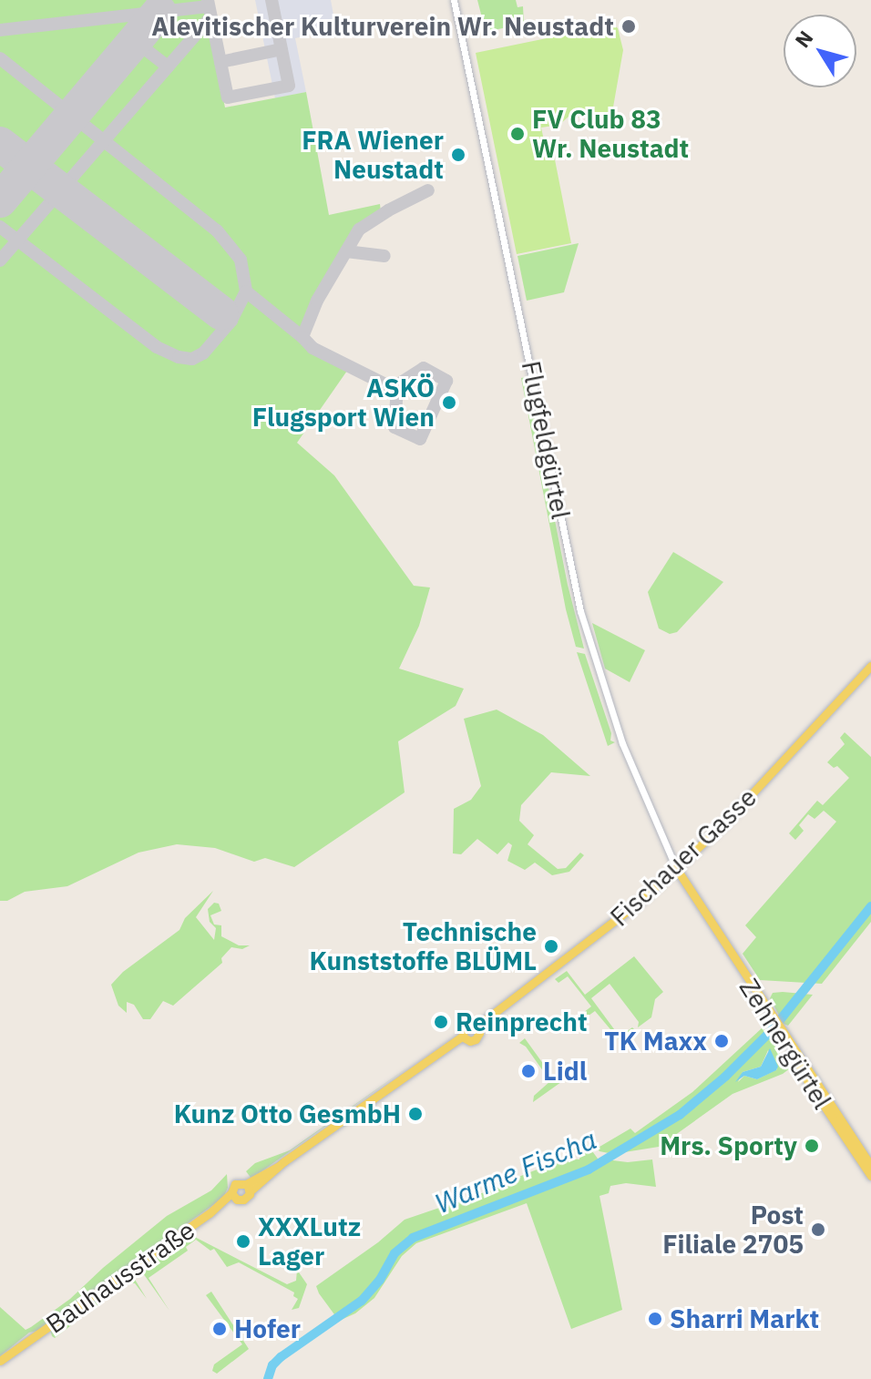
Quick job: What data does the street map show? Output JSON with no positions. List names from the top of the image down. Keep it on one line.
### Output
{"streets":{"main road":["Fischauer Gasse","Zehnergürtel","Bauhausstraße"],"street":["Flugfeldgürtel"]},"crossings":[["Flugfeldgürtel","Fischauer Gasse"],["Flugfeldgürtel","Zehnergürtel"],["Fischauer Gasse","Zehnergürtel"]],"water":["Warme Fischa"],"places":["Alevitischer Kulturverein Wr. Neustadt","FV Club 83 Wr. Neustadt","FRA Wiener Neustadt","ASKÖ Flugsport Wien","Technische Kunststoffe BLÜML","Reinprecht","TK Maxx","Lidl","Kunz Otto GesmbH","Mrs. Sporty","Post Filiale 2705","XXXLutz Lager","Sharri Markt","Hofer"],"north":"top left"}
